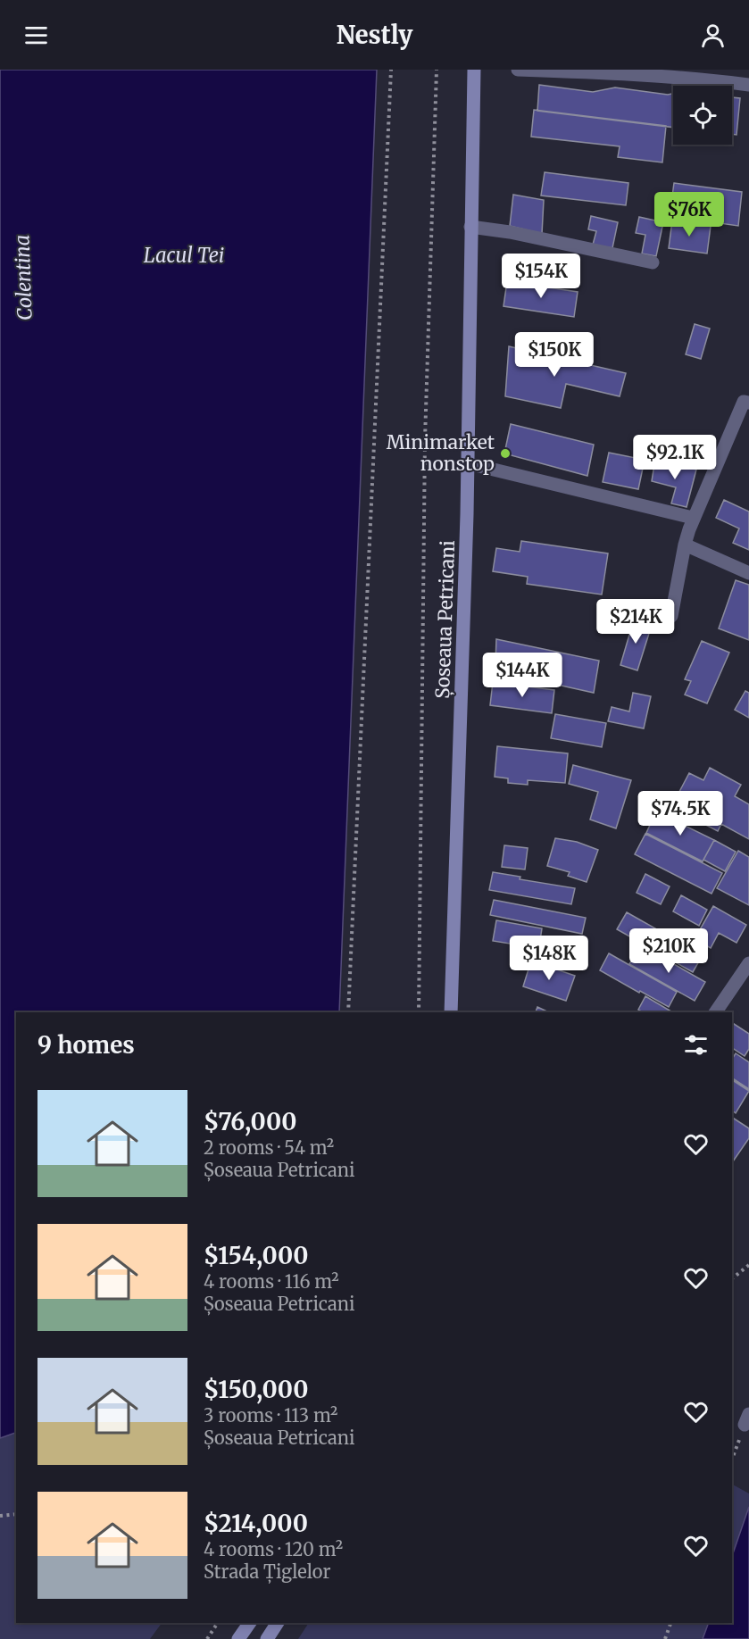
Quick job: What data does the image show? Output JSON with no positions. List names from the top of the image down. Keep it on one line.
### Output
{"streets":{"main road":["Șoseaua Petricani"]},"water":["Lacul Tei","Colentina"],"places":["Minimarket nonstop"],"page":{"header":"Nestly","price":["$76K","$154K","$150K","$92.1K","$214K","$144K","$74.5K","$210K","$148K"],"heading":"9 homes","list":[{"name":"$76,000","note":"2 rooms · 54 m² · Șoseaua Petricani"},{"name":"$154,000","note":"4 rooms · 116 m² · Șoseaua Petricani"},{"name":"$150,000","note":"3 rooms · 113 m² · Șoseaua Petricani"},{"name":"$214,000","note":"4 rooms · 120 m² · Strada Țiglelor"}]}}
